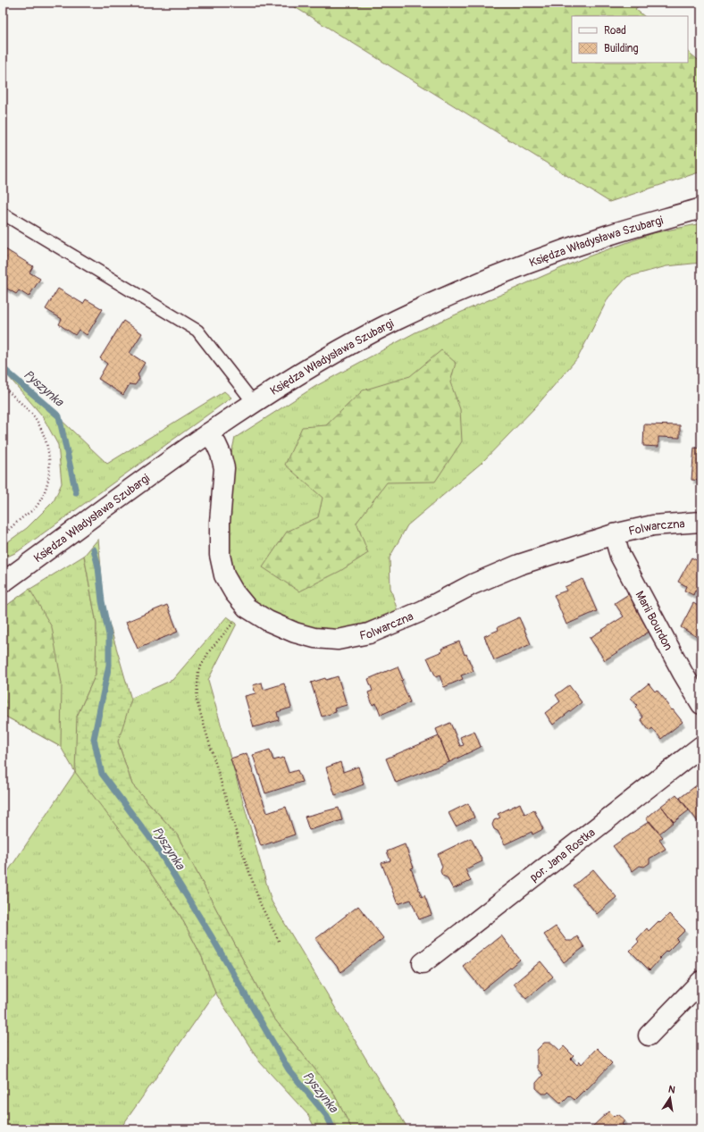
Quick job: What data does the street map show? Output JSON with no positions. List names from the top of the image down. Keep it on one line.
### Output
{"streets":{"street":["Księdza Władysława Szubargi","Folwarczna","Marii Bourdon","por. Jana Rostka"]},"crossings":[["Księdza Władysława Szubargi","Folwarczna"],["Folwarczna","Marii Bourdon"]],"water":["Pyszynka"],"legend":["Road","Building"],"north":"top"}
